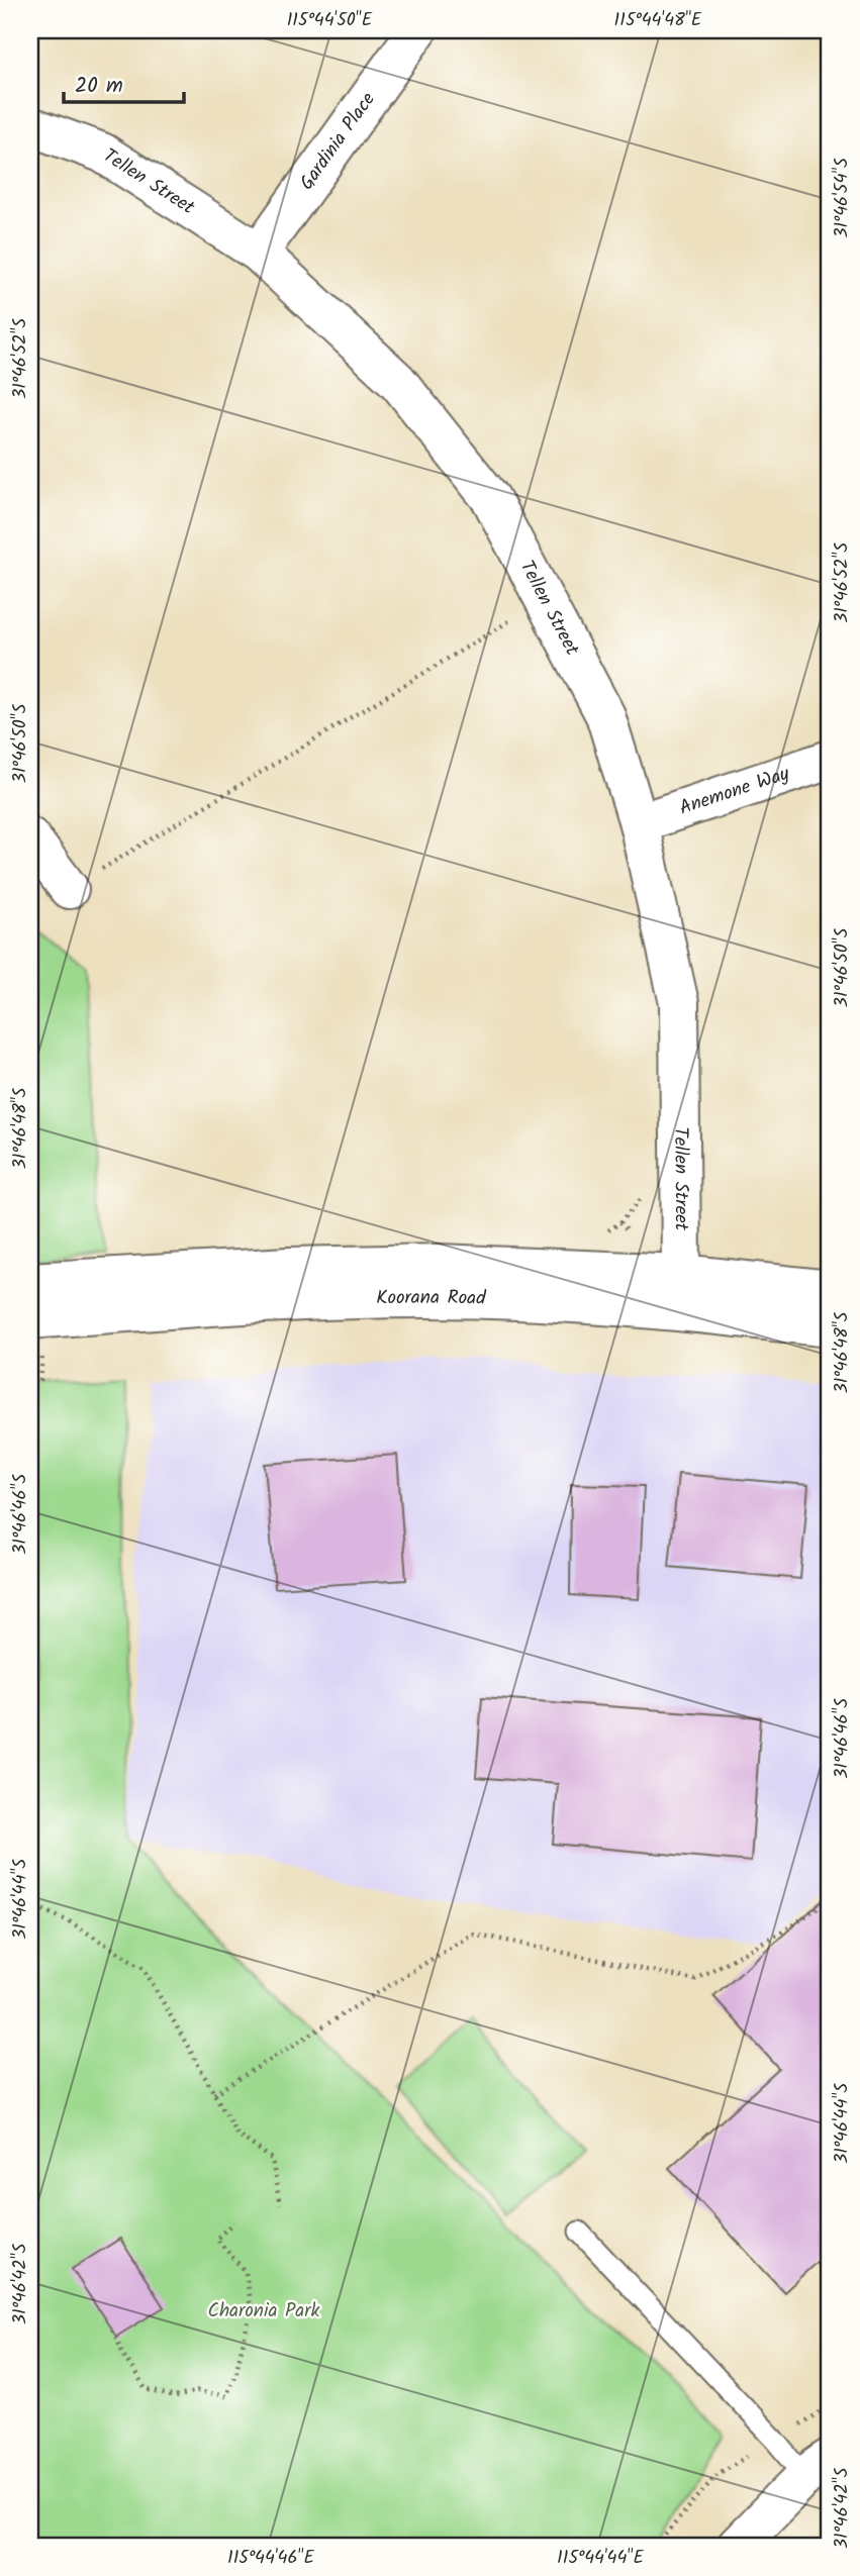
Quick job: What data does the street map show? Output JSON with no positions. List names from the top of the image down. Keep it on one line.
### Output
{"streets":{"street":["Gardinia Place","Tellen Street","Anemone Way","Koorana Road"]},"crossings":[["Gardinia Place","Tellen Street"],["Tellen Street","Anemone Way"],["Tellen Street","Koorana Road"]],"parks":["Charonia Park"],"scale_bar":"20 m","coordinates":["115°44'50\"E","115°44'48\"E","31°46'54\"S","31°46'52\"S","31°46'50\"S","31°46'48\"S","31°46'46\"S","31°46'44\"S","31°46'42\"S","115°44'46\"E","115°44'44\"E"]}
